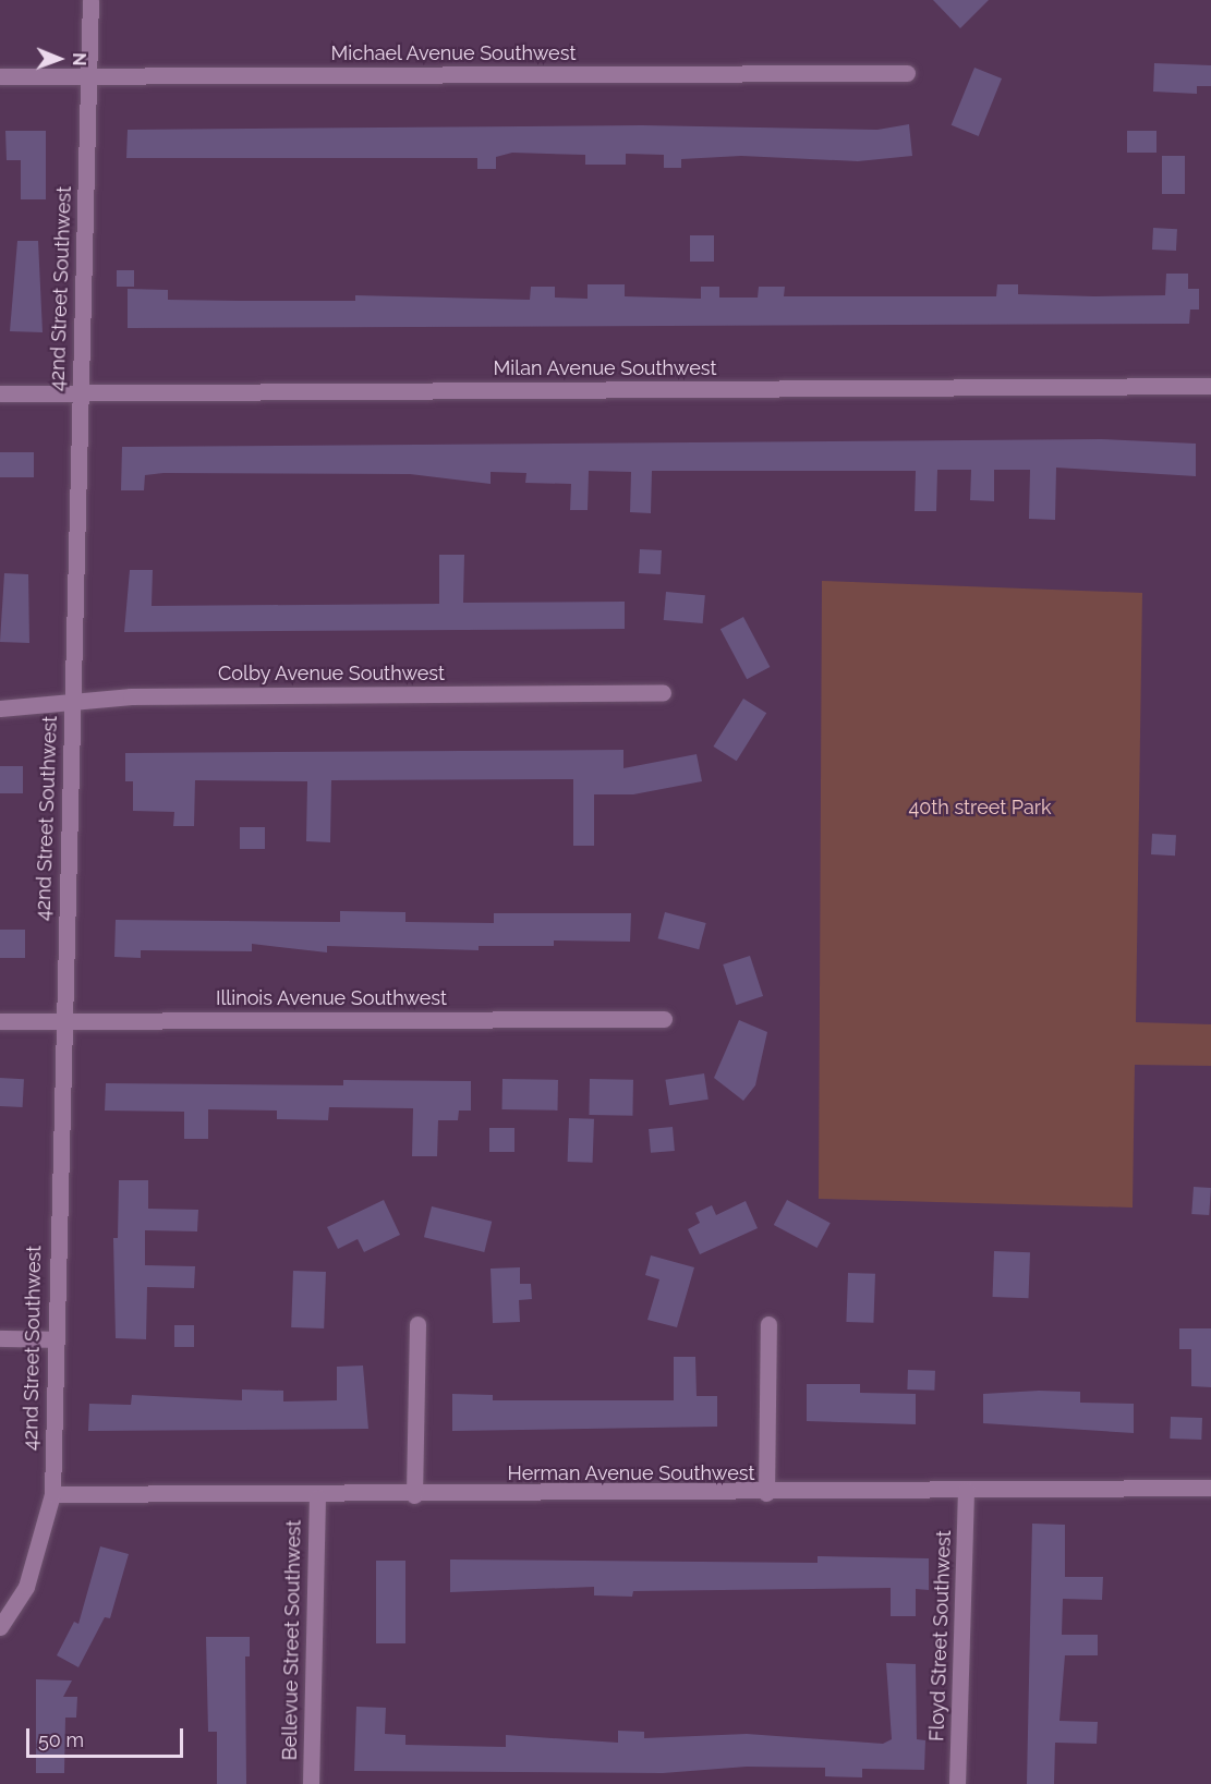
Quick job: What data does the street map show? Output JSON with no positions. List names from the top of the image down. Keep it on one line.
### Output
{"streets":{"street":["Michael Avenue Southwest","42nd Street Southwest","Milan Avenue Southwest","Colby Avenue Southwest","Illinois Avenue Southwest","Herman Avenue Southwest","Floyd Street Southwest","Bellevue Street Southwest"]},"crossings":[["Michael Avenue Southwest","42nd Street Southwest"],["42nd Street Southwest","Milan Avenue Southwest"],["42nd Street Southwest","Colby Avenue Southwest"],["42nd Street Southwest","Illinois Avenue Southwest"],["42nd Street Southwest","Herman Avenue Southwest"],["Herman Avenue Southwest","Floyd Street Southwest"],["Herman Avenue Southwest","Bellevue Street Southwest"]],"parks":["40th street Park"],"scale_bar":"50 m","north":"right"}
